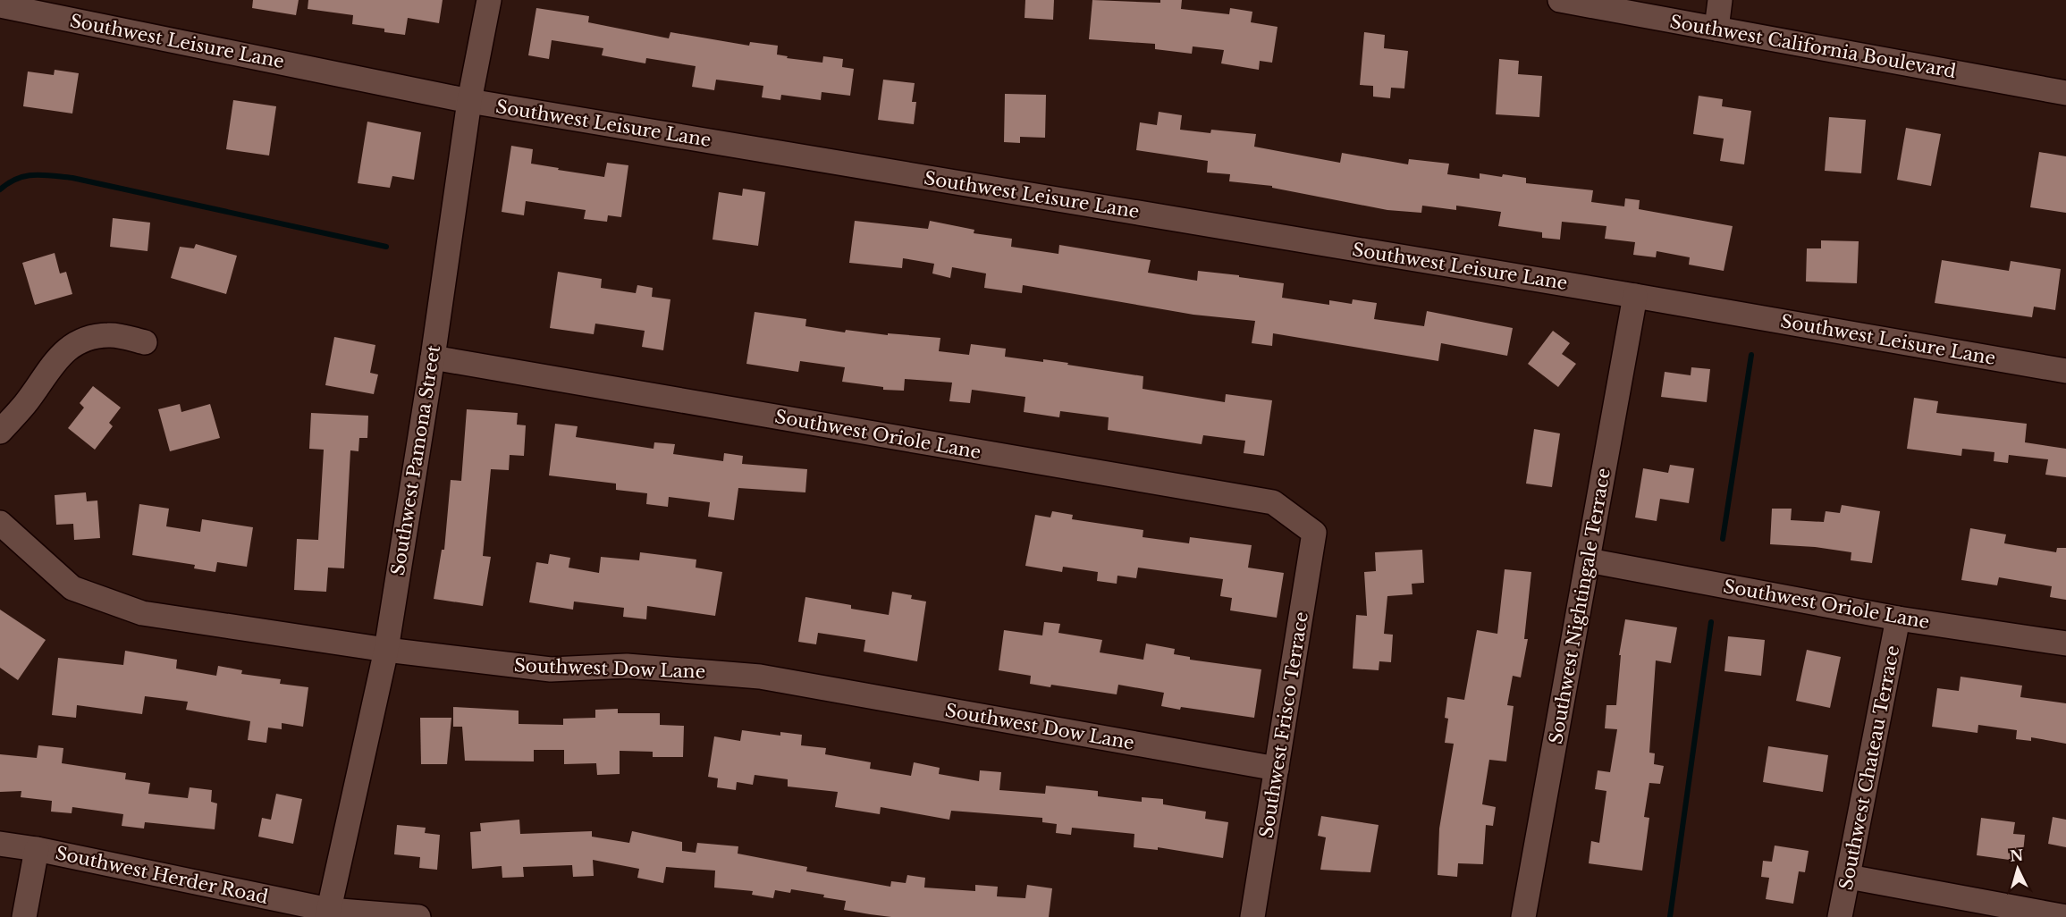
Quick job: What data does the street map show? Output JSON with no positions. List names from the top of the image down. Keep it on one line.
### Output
{"streets":{"street":["Southwest Leisure Lane","Southwest California Boulevard","Southwest Oriole Lane","Southwest Pamona Street","Southwest Nightingale Terrace","Southwest Dow Lane","Southwest Frisco Terrace","Southwest Chateau Terrace","Southwest Herder Road"]},"crossings":[["Southwest Leisure Lane","Southwest Pamona Street"],["Southwest Leisure Lane","Southwest Nightingale Terrace"],["Southwest Oriole Lane","Southwest Pamona Street"],["Southwest Oriole Lane","Southwest Nightingale Terrace"],["Southwest Oriole Lane","Southwest Frisco Terrace"],["Southwest Oriole Lane","Southwest Chateau Terrace"],["Southwest Pamona Street","Southwest Dow Lane"],["Southwest Pamona Street","Southwest Herder Road"],["Southwest Dow Lane","Southwest Frisco Terrace"]],"north":"top"}
